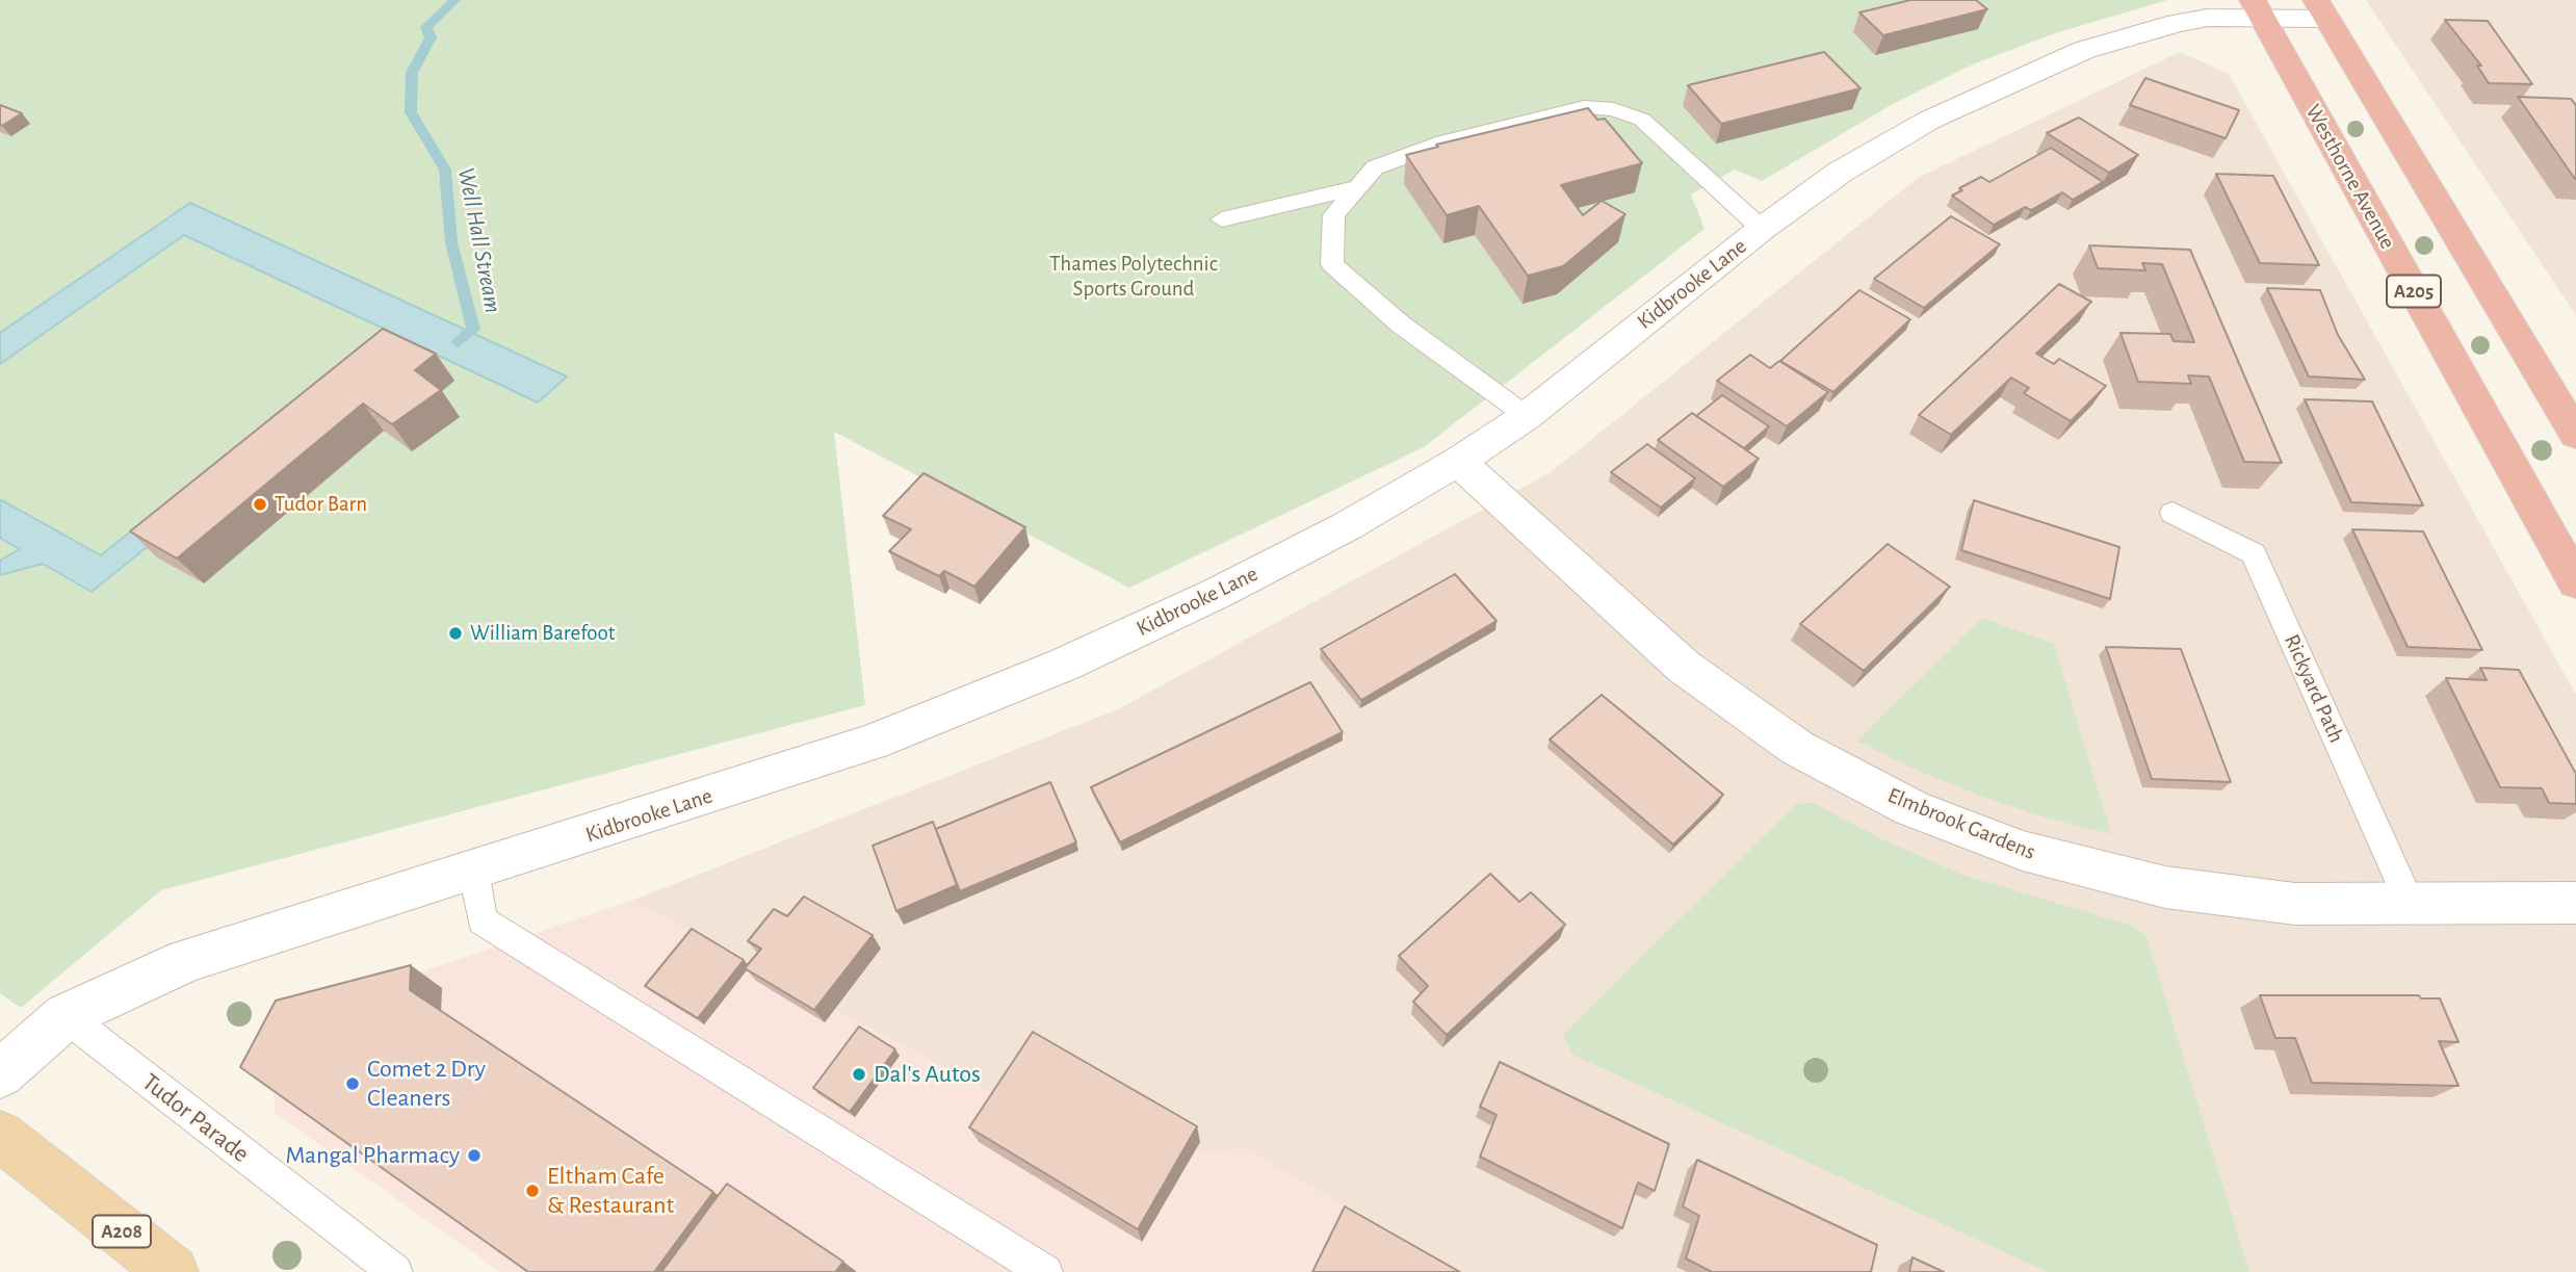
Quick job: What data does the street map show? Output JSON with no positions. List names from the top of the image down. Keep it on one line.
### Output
{"streets":{"highway":["Westhorne Avenue","A205"],"main road":["A208"],"street":["Kidbrooke Lane","Elmbrook Gardens"],"lane":["Rickyard Path","Tudor Parade"]},"crossings":[["Westhorne Avenue","Kidbrooke Lane"],["Kidbrooke Lane","Elmbrook Gardens"],["Kidbrooke Lane","Tudor Parade"],["Rickyard Path","Elmbrook Gardens"]],"water":["Well Hall Stream"],"parks":["Thames Polytechnic Sports Ground"],"places":["Tudor Barn","William Barefoot","Dal's Autos","Comet 2 Dry Cleaners","Mangal Pharmacy","Eltham Cafe & Restaurant"]}
